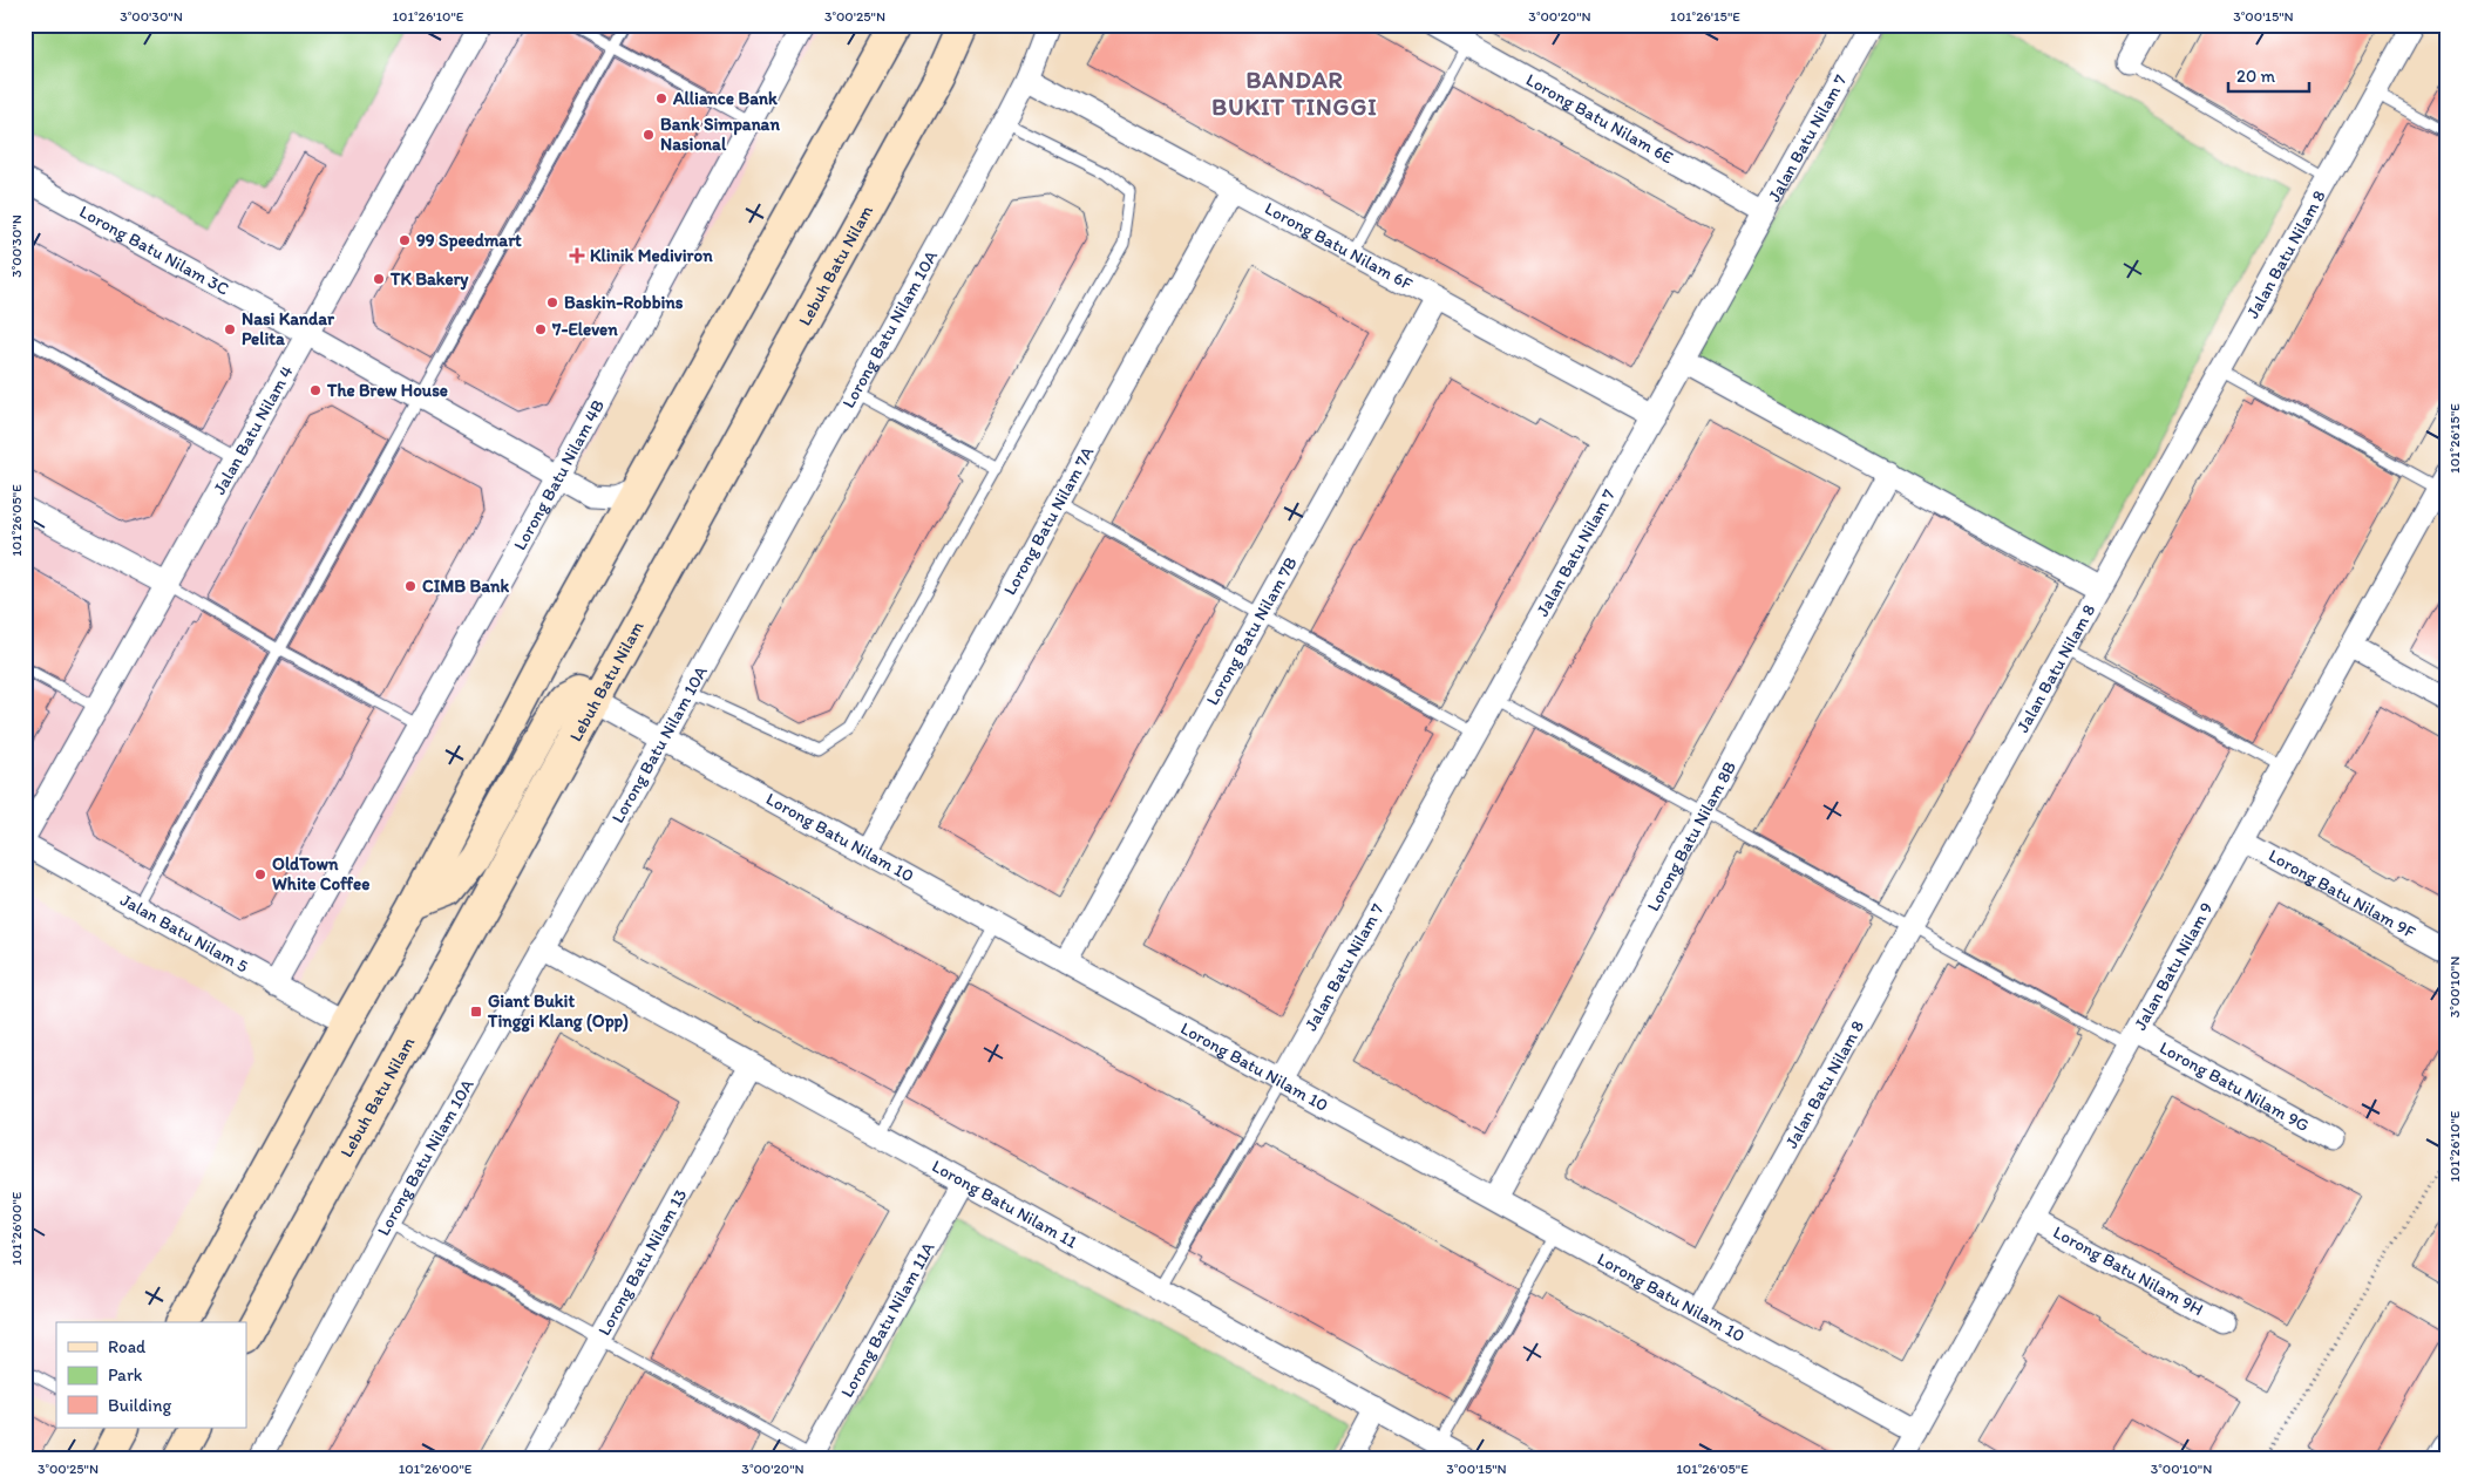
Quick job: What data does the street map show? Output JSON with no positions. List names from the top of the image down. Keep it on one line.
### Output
{"streets":{"main road":["Lebuh Batu Nilam"],"street":["Lorong Batu Nilam 6E","Jalan Batu Nilam 7","Lorong Batu Nilam 6F","Lorong Batu Nilam 3C","Jalan Batu Nilam 8","Lorong Batu Nilam 10A","Jalan Batu Nilam 4","Lorong Batu Nilam 4B","Lorong Batu Nilam 7A","Lorong Batu Nilam 7B","Lorong Batu Nilam 8B","Lorong Batu Nilam 10","Lorong Batu Nilam 9F","Jalan Batu Nilam 5","Jalan Batu Nilam 9","Lorong Batu Nilam 9G","Lorong Batu Nilam 11","Lorong Batu Nilam 13","Lorong Batu Nilam 9H","Lorong Batu Nilam 11A"]},"crossings":[["Lorong Batu Nilam 6E","Jalan Batu Nilam 7"],["Jalan Batu Nilam 7","Lorong Batu Nilam 6F"],["Jalan Batu Nilam 7","Lorong Batu Nilam 10"],["Lorong Batu Nilam 6F","Lorong Batu Nilam 10A"],["Lorong Batu Nilam 6F","Lorong Batu Nilam 7A"],["Lorong Batu Nilam 6F","Lorong Batu Nilam 7B"],["Lorong Batu Nilam 3C","Jalan Batu Nilam 4"],["Lorong Batu Nilam 3C","Lorong Batu Nilam 4B"],["Jalan Batu Nilam 8","Lorong Batu Nilam 10"],["Lebuh Batu Nilam","Lorong Batu Nilam 10"],["Lorong Batu Nilam 10A","Lorong Batu Nilam 10"],["Lorong Batu Nilam 10A","Lorong Batu Nilam 11"],["Lorong Batu Nilam 4B","Jalan Batu Nilam 5"],["Lorong Batu Nilam 7A","Lorong Batu Nilam 10"],["Lorong Batu Nilam 7B","Lorong Batu Nilam 10"],["Lorong Batu Nilam 8B","Lorong Batu Nilam 10"],["Lorong Batu Nilam 10","Jalan Batu Nilam 9"],["Lorong Batu Nilam 9F","Jalan Batu Nilam 9"],["Jalan Batu Nilam 9","Lorong Batu Nilam 9G"],["Jalan Batu Nilam 9","Lorong Batu Nilam 9H"],["Lorong Batu Nilam 11","Lorong Batu Nilam 13"],["Lorong Batu Nilam 11","Lorong Batu Nilam 11A"]],"districts":["BANDAR BUKIT TINGGI"],"places":{"other":["Alliance Bank","Bank Simpanan Nasional","99 Speedmart","TK Bakery","Baskin-Robbins","Nasi Kandar Pelita","7-Eleven","The Brew House","CIMB Bank","OldTown White Coffee"],"health":["Klinik Mediviron"],"transit":["Giant Bukit Tinggi Klang (Opp)"]},"legend":["Road","Park","Building"],"scale_bar":"20 m","coordinates":["3°00'30\"N","101°26'10\"E","3°00'25\"N","3°00'20\"N","101°26'15\"E","3°00'15\"N","101°26'05\"E","3°00'10\"N","101°26'00\"E"]}
